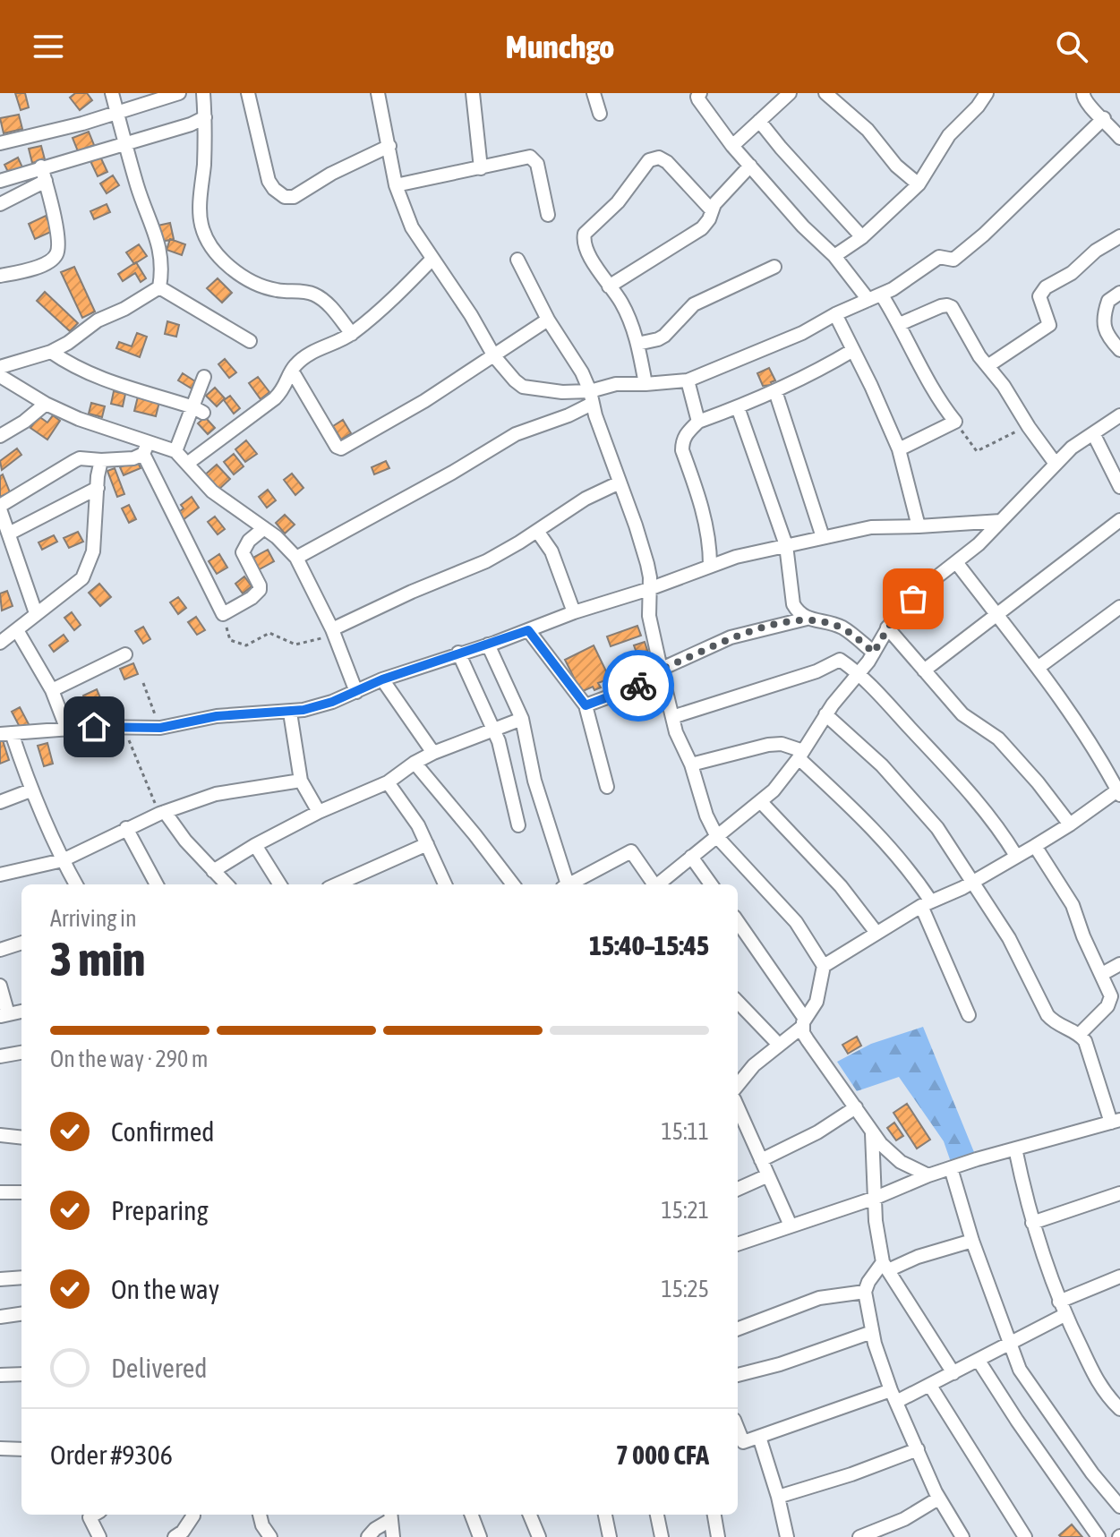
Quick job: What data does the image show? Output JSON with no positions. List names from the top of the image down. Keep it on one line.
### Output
{"page":{"header":"Munchgo","heading":["3 min","Arriving in","15:40–15:45"],"panel":["Order #9306","7 000 CFA"],"bar":"On the way · 290 m","list":[["Confirmed","15:11"],["Preparing","15:21"],["On the way","15:25"],"Delivered"]}}
